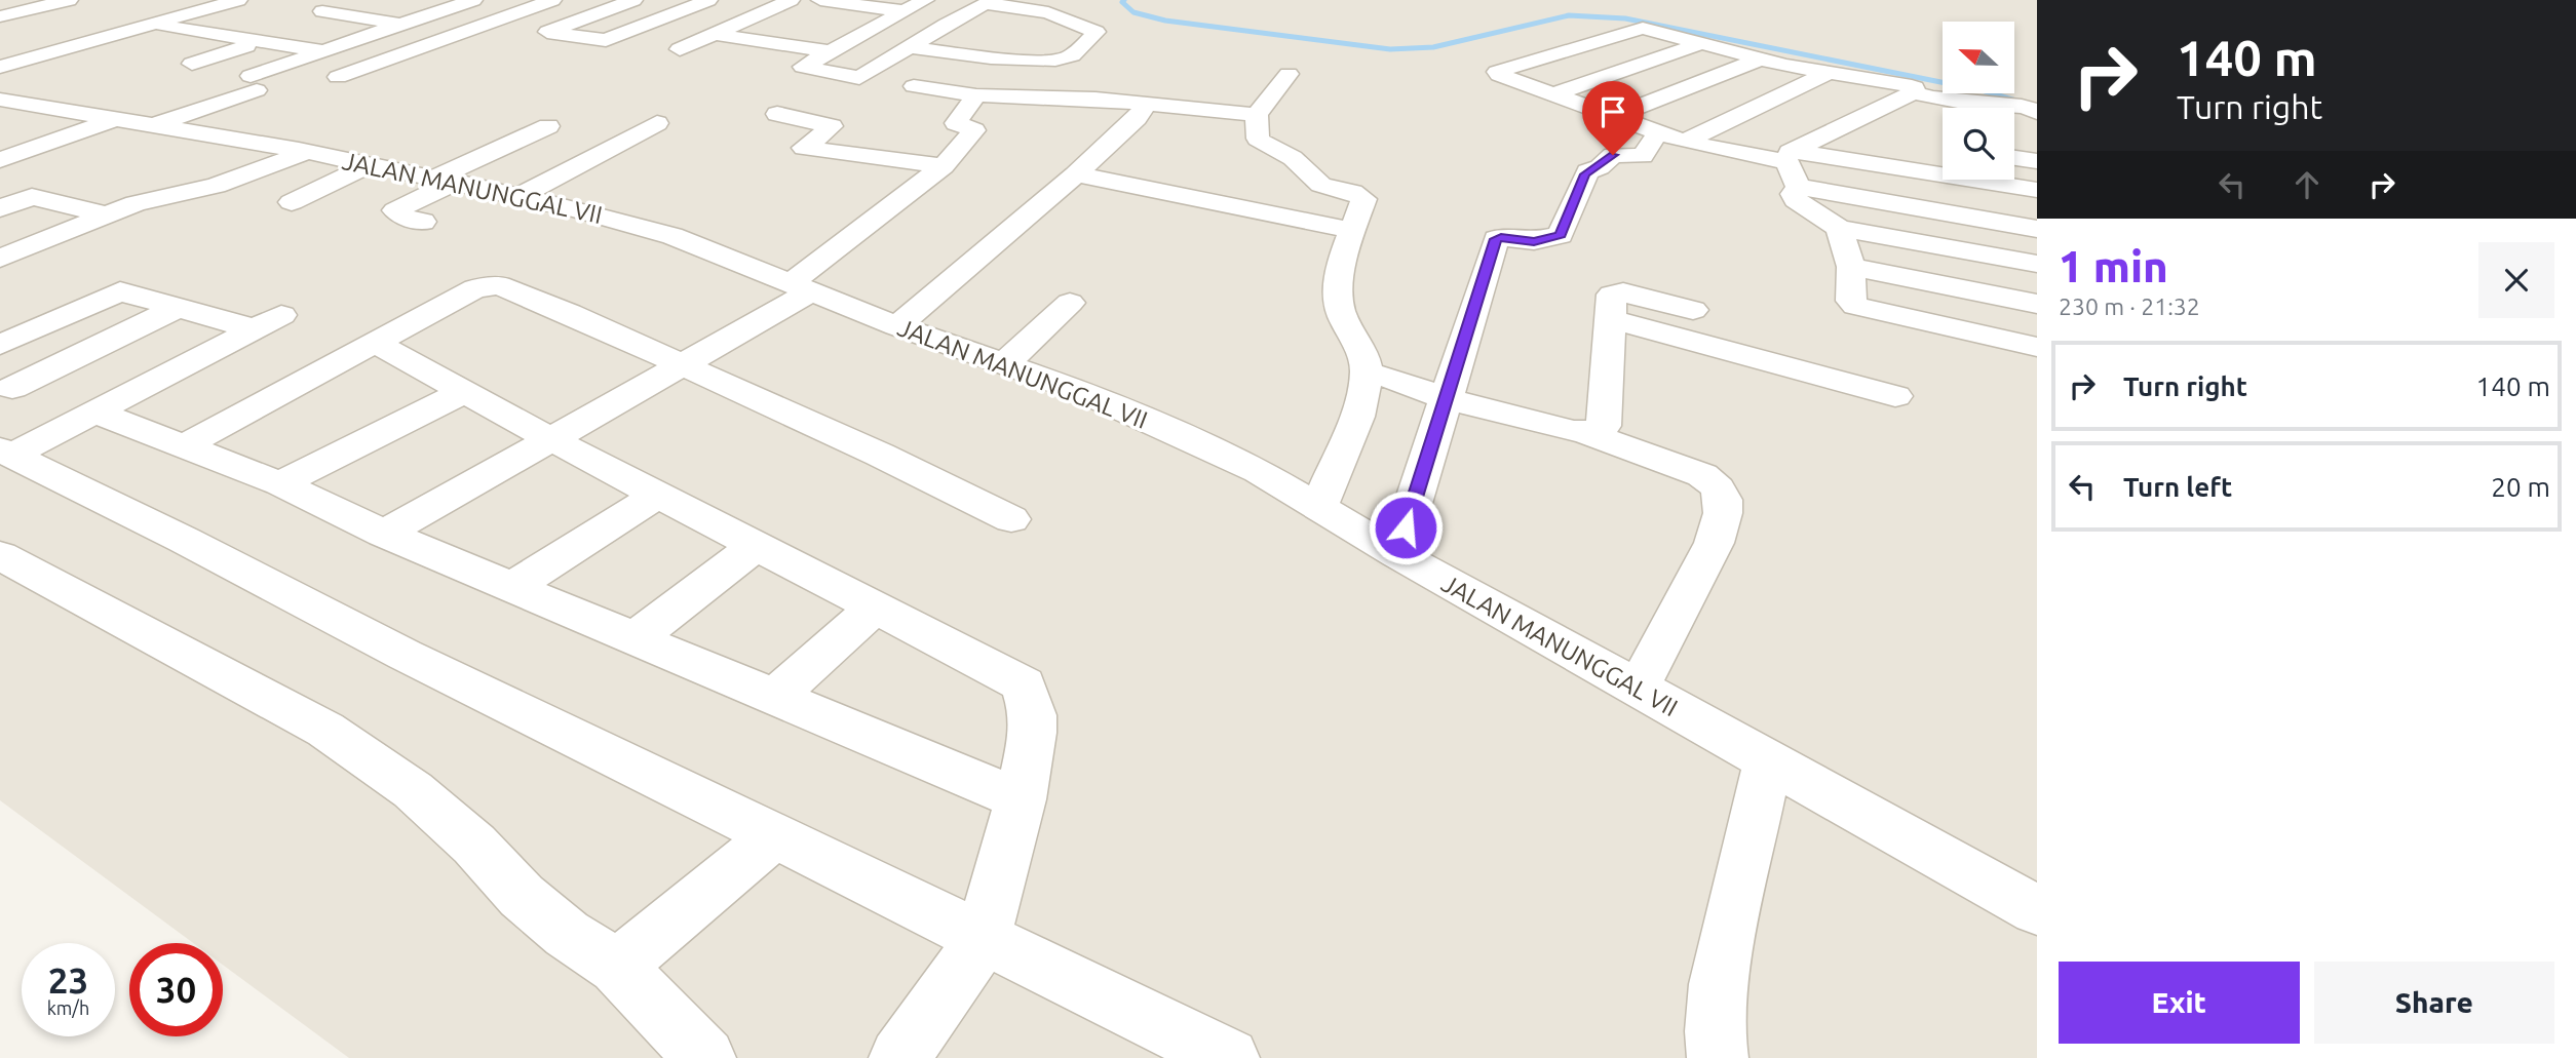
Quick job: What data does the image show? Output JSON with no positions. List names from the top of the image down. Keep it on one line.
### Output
{"streets":{"street":["JALAN MANUNGGAL VII"]},"north":"left","page":{"turn":["140 m","Turn right"],"heading":["1 min","230 m · 21:32"],"list":[{"name":"Turn right","value":"140 m"},{"name":"Turn left","value":"20 m"}],"speed":"23 km/h","limit":"30","buttons":["Exit","Share"]}}
